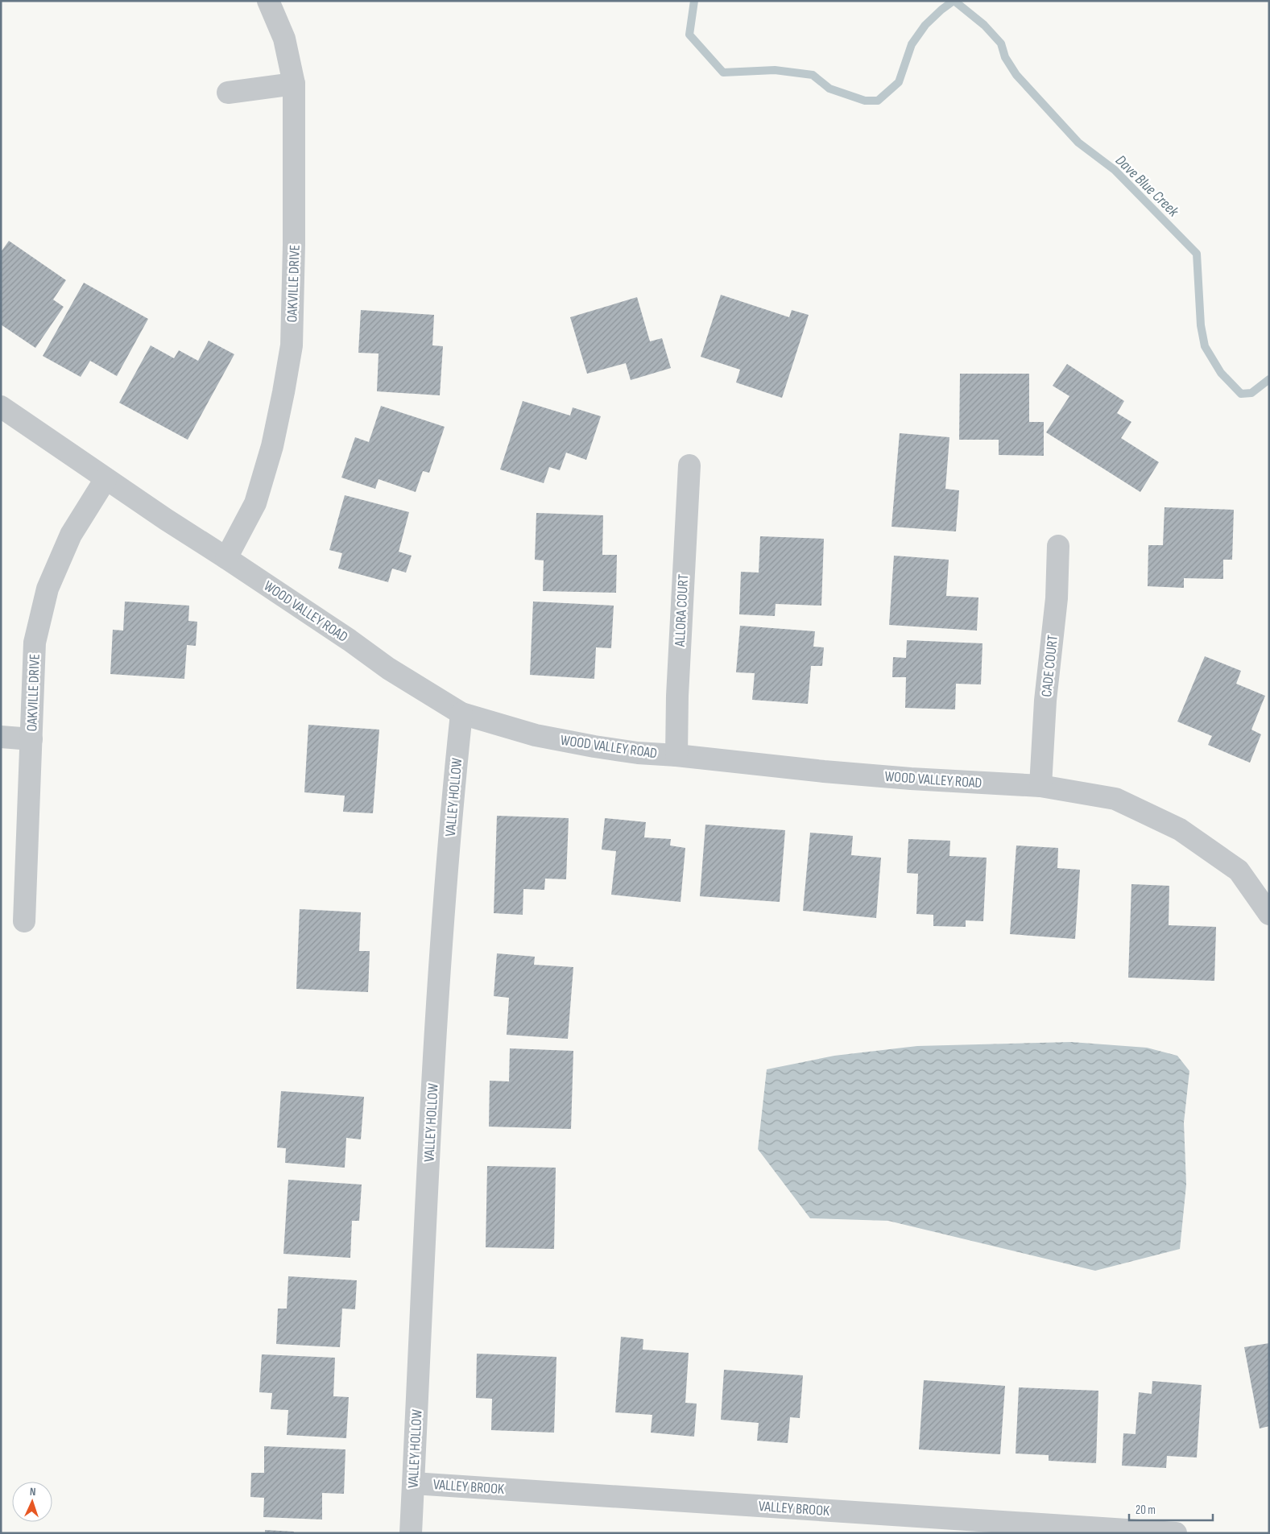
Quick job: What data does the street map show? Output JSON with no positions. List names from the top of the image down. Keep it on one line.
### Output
{"streets":{"street":["OAKVILLE DRIVE","ALLORA COURT","WOOD VALLEY ROAD","CADE COURT","VALLEY HOLLOW","VALLEY BROOK"]},"crossings":[["OAKVILLE DRIVE","WOOD VALLEY ROAD"],["ALLORA COURT","WOOD VALLEY ROAD"],["WOOD VALLEY ROAD","CADE COURT"],["WOOD VALLEY ROAD","VALLEY HOLLOW"],["VALLEY HOLLOW","VALLEY BROOK"]],"water":["Dave Blue Creek"],"scale_bar":"20 m","north":"top"}
